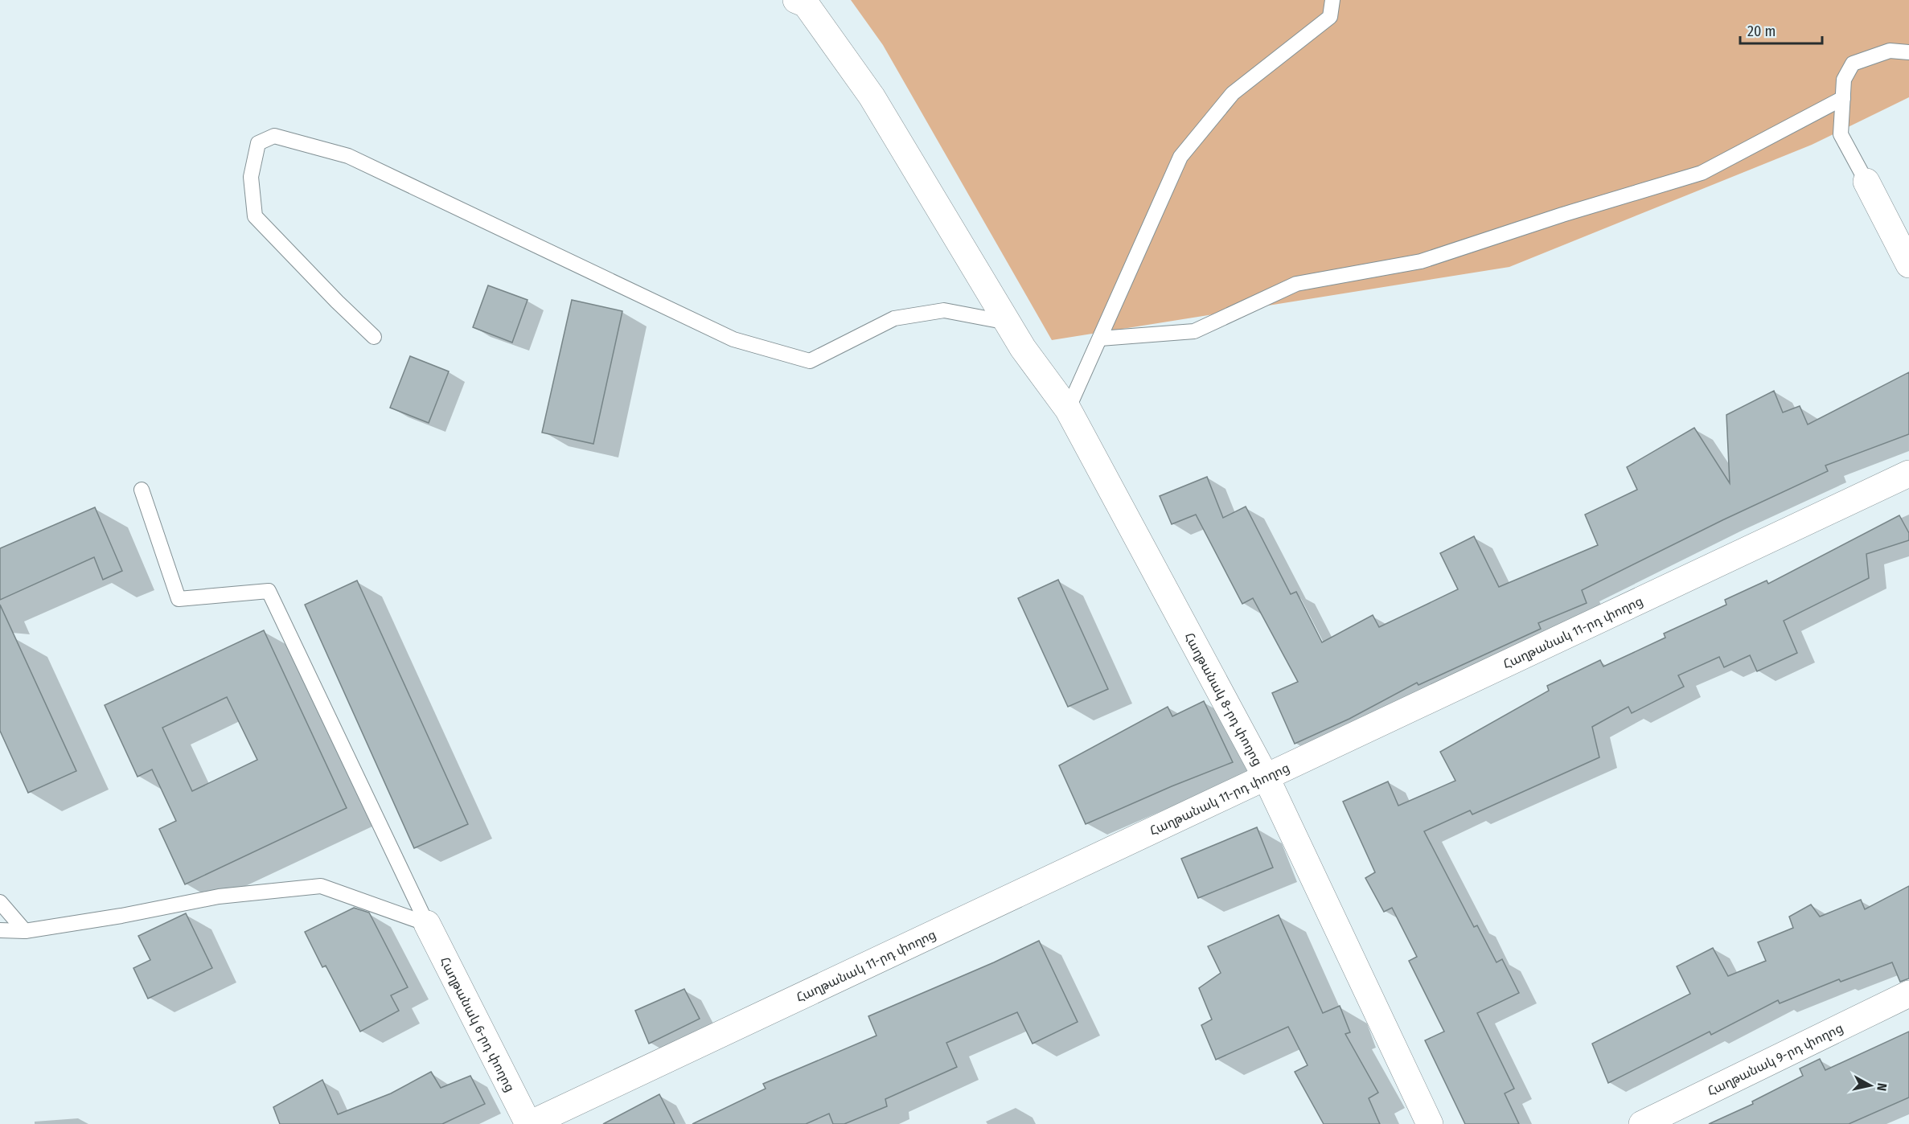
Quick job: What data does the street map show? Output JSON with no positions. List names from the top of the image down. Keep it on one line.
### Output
{"streets":{"street":["Հաղթանակ 11-րդ փողոց","Հաղթանակ 8-րդ փողոց","Հաղթանակ 6-րդ փողոց","Հաղթանակ 9-րդ փողոց"]},"crossings":[["Հաղթանակ 11-րդ փողոց","Հաղթանակ 8-րդ փողոց"],["Հաղթանակ 11-րդ փողոց","Հաղթանակ 6-րդ փողոց"]],"scale_bar":"20 m","north":"right"}
